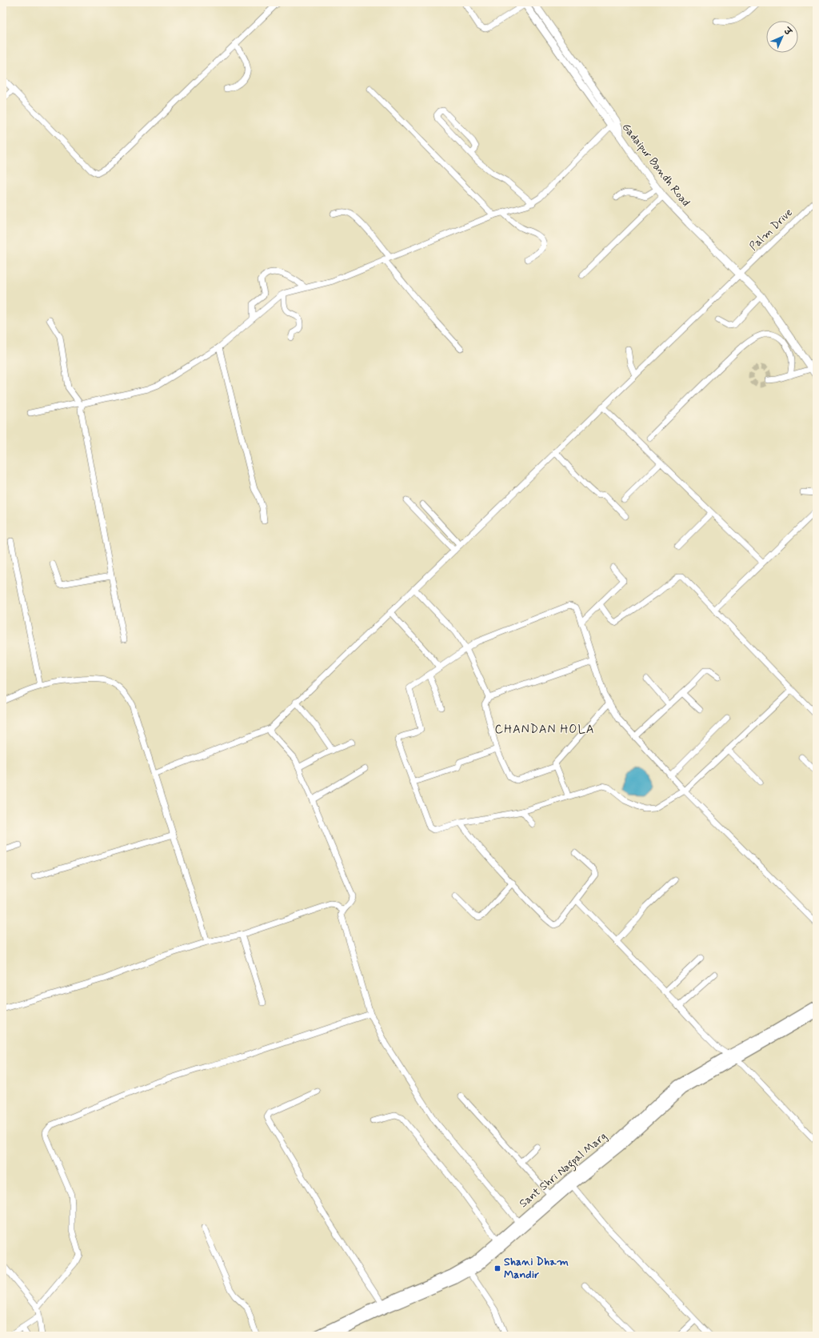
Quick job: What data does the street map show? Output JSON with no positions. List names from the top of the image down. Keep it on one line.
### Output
{"streets":{"main road":["Sant Shri Nagpal Marg"],"street":["Gadaipur Bandh Road","Palm Drive"]},"crossings":[["Gadaipur Bandh Road","Palm Drive"]],"districts":["CHANDAN HOLA"],"places":{"transit":["Shani Dham Mandir"]},"north":"top right"}
